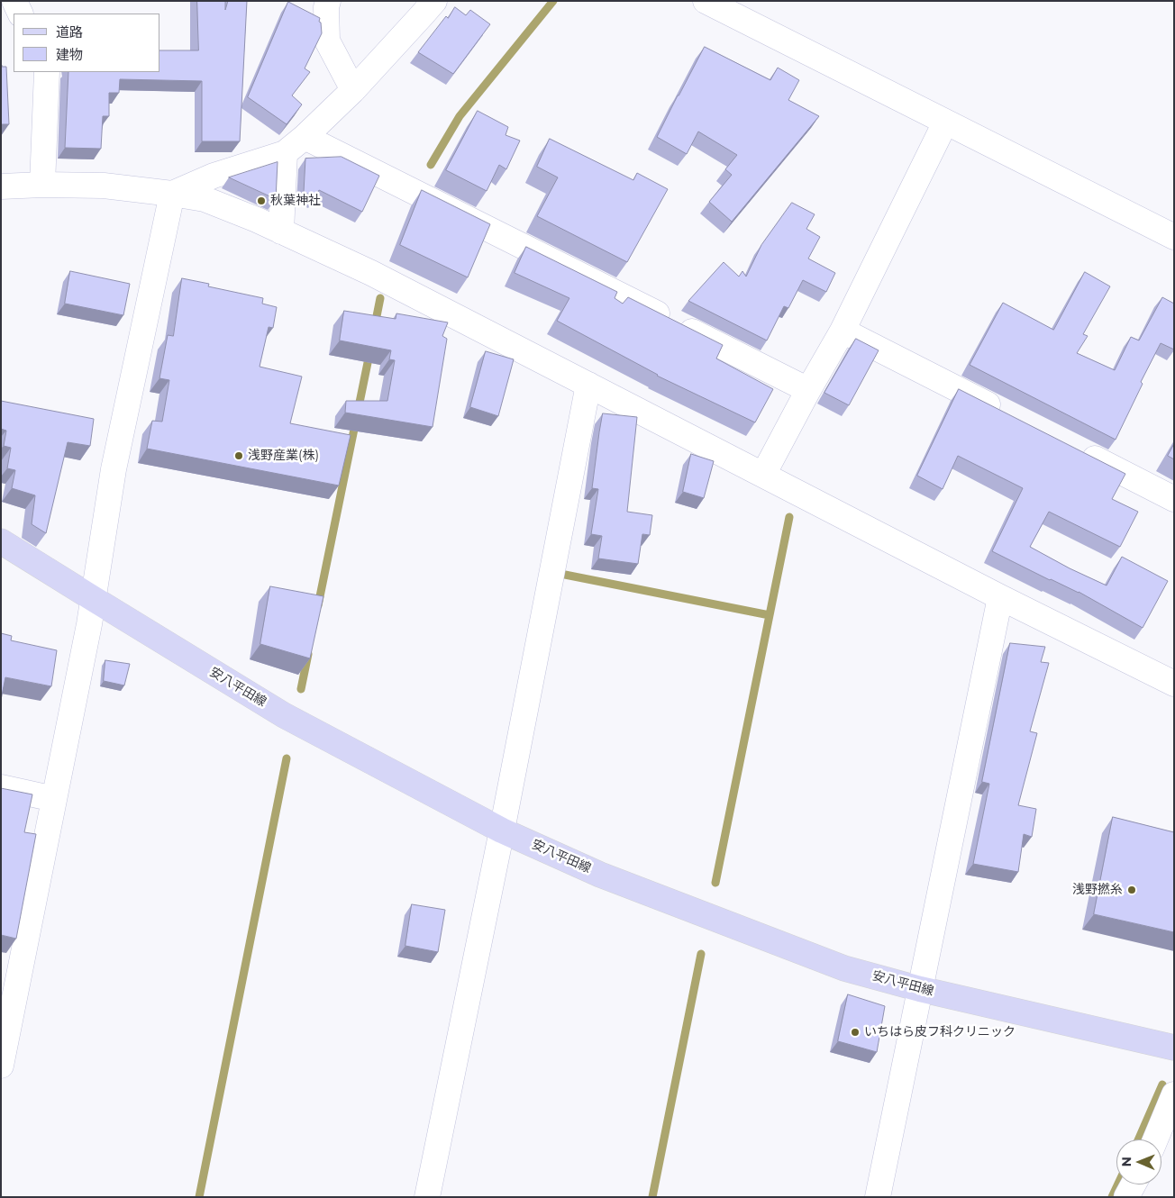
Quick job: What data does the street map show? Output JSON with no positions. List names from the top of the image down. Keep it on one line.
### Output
{"streets":{"main road":["安八平田線"]},"places":["秋葉神社","浅野産業(株)","浅野撚糸","いちはら皮フ科クリニック"],"legend":["道路","建物"],"north":"left"}
